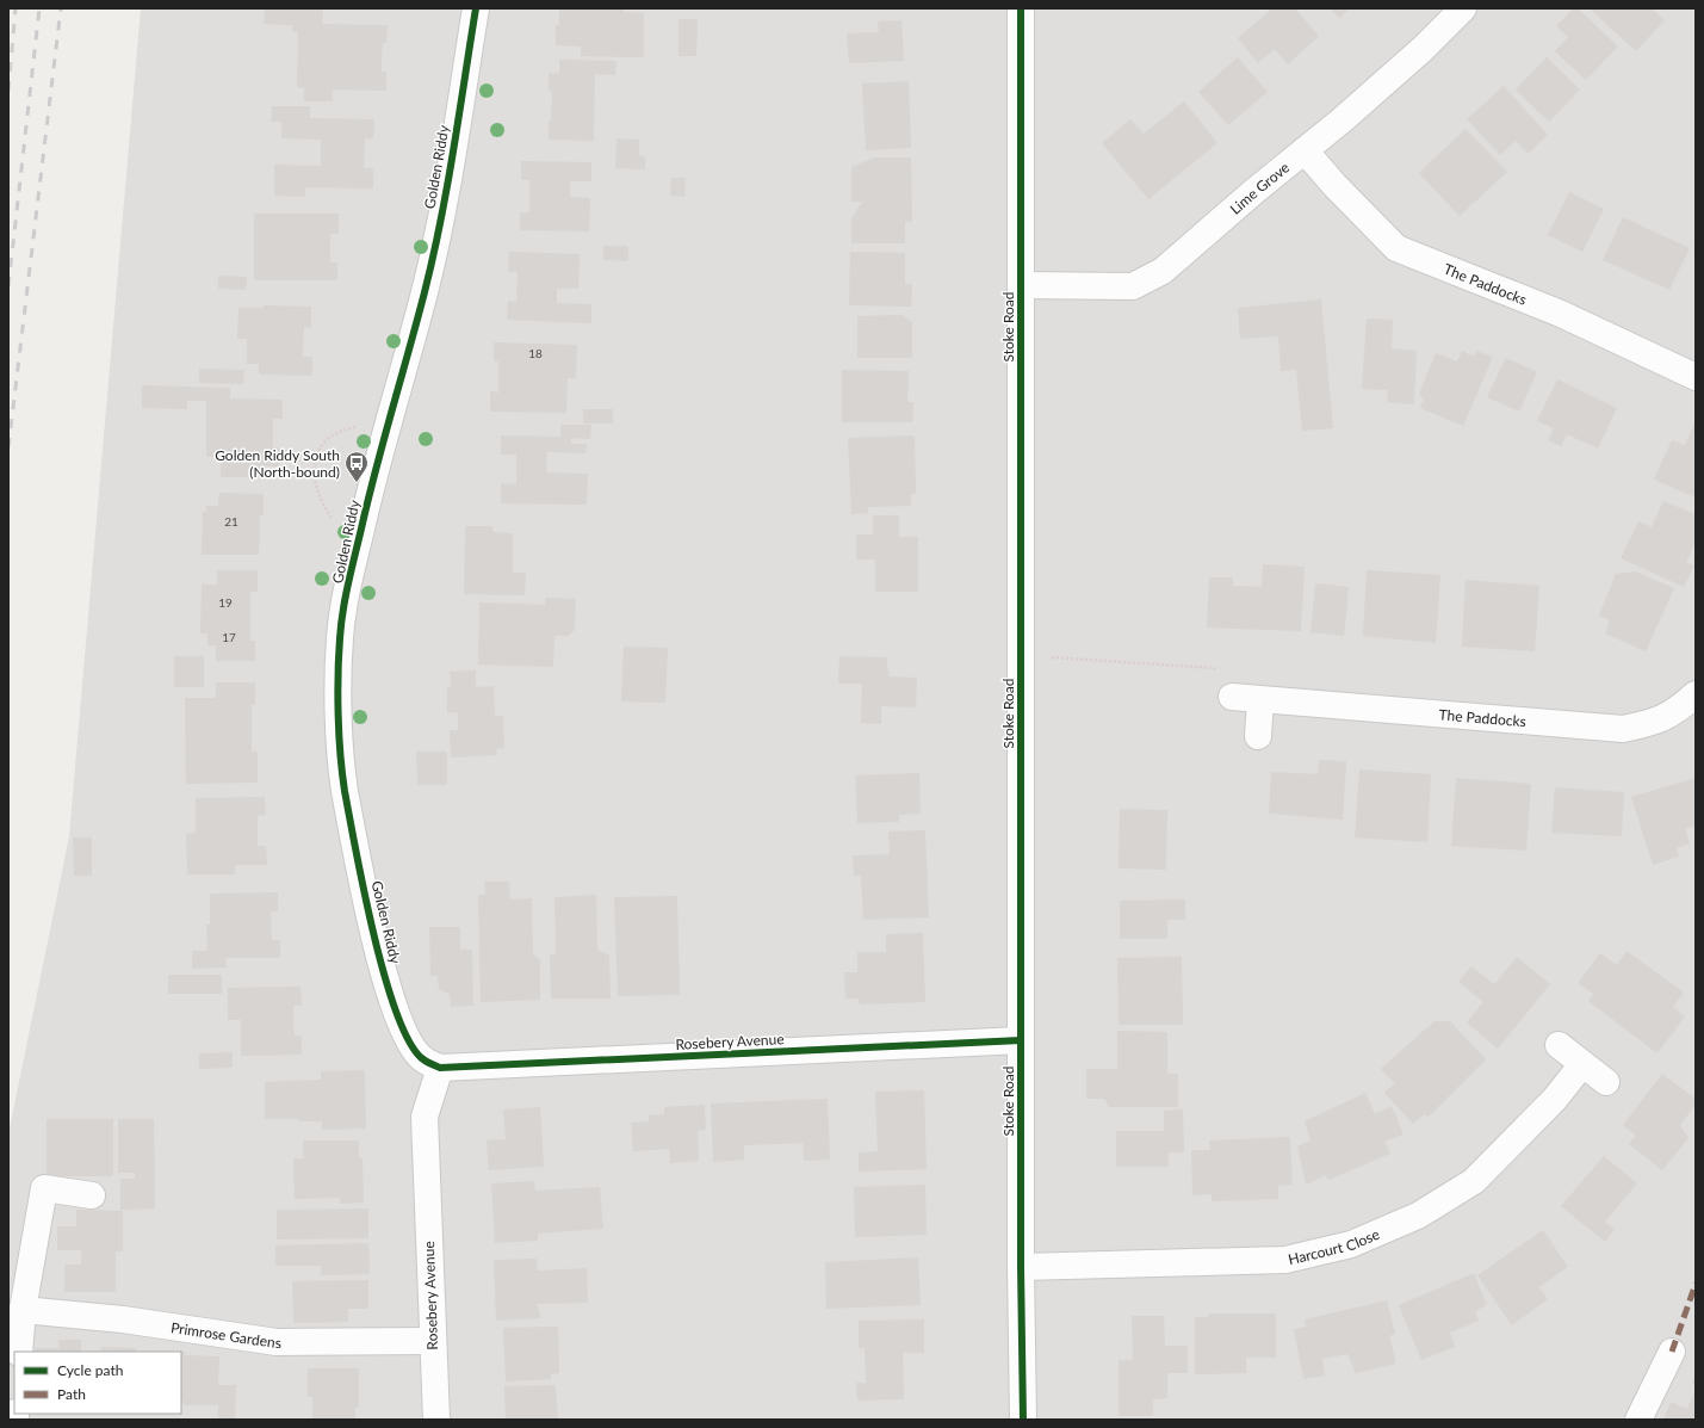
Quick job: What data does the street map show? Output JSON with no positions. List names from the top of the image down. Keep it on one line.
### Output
{"streets":{"street":["Golden Riddy","Lime Grove","The Paddocks","Stoke Road","Rosebery Avenue","Harcourt Close","Primrose Gardens"]},"crossings":[["Golden Riddy","Rosebery Avenue"],["Lime Grove","The Paddocks"],["Lime Grove","Stoke Road"],["Stoke Road","Rosebery Avenue"],["Stoke Road","Harcourt Close"],["Rosebery Avenue","Primrose Gardens"]],"places":{"bus stop":["Golden Riddy South (North-bound)"]},"house_numbers":["18","21","19","17"],"legend":["Cycle path","Path"]}
